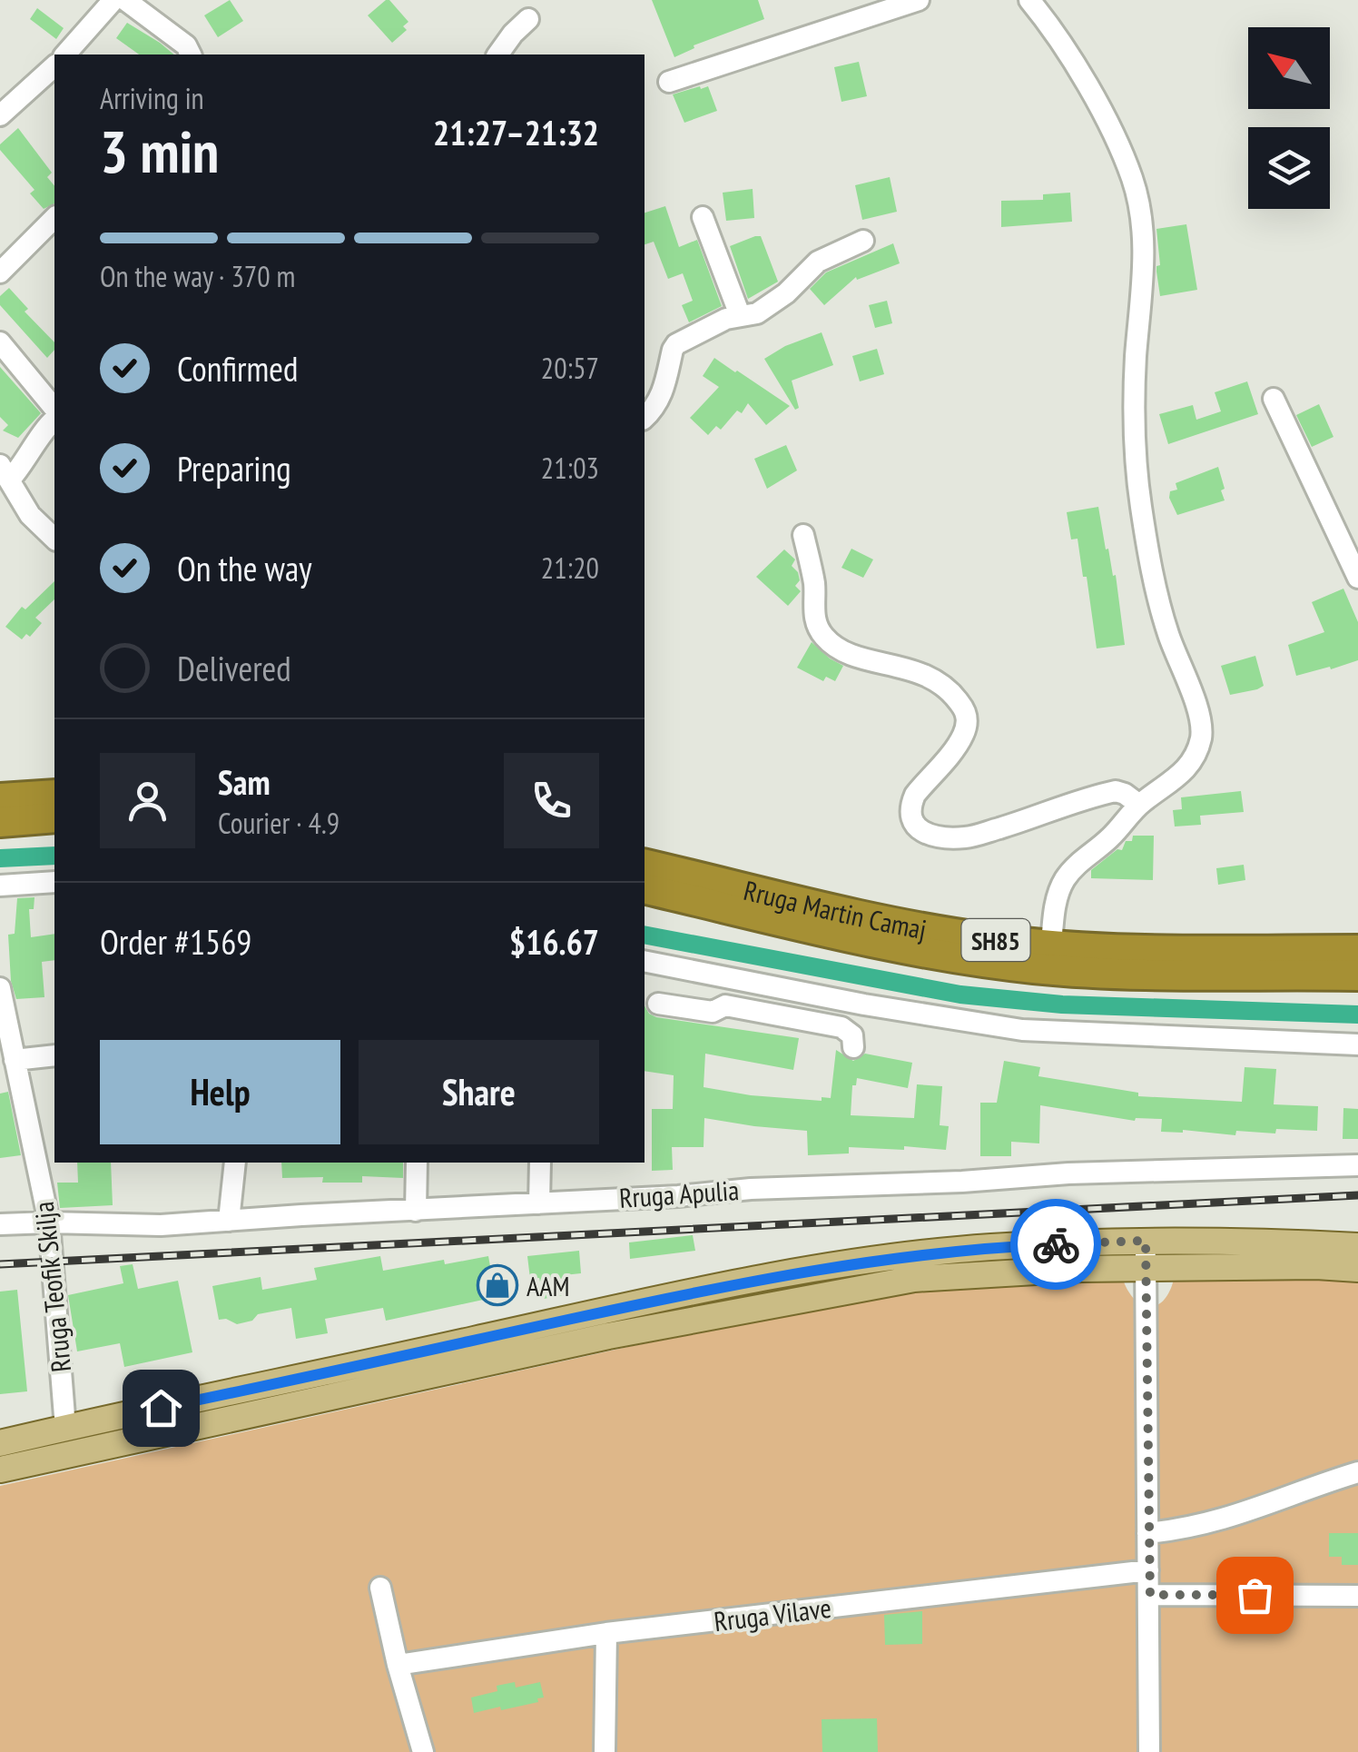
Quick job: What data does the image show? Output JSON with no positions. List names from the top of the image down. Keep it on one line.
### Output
{"streets":{"highway":["Rruga Martin Camaj","SH85"],"street":["Rruga Apulia","Rruga Teofik Skilja","Rruga Vilave"]},"crossings":[["Rruga Apulia","Rruga Teofik Skilja"]],"places":{"shop":["AAM"]},"north":"top left","page":{"heading":["3 min","Arriving in","21:27–21:32"],"panel":["Sam","Courier · 4.9","Order #1569","$16.67"],"bar":"On the way · 370 m","list":[["Confirmed","20:57"],["Preparing","21:03"],["On the way","21:20"],"Delivered"],"buttons":["Help","Share"]}}
